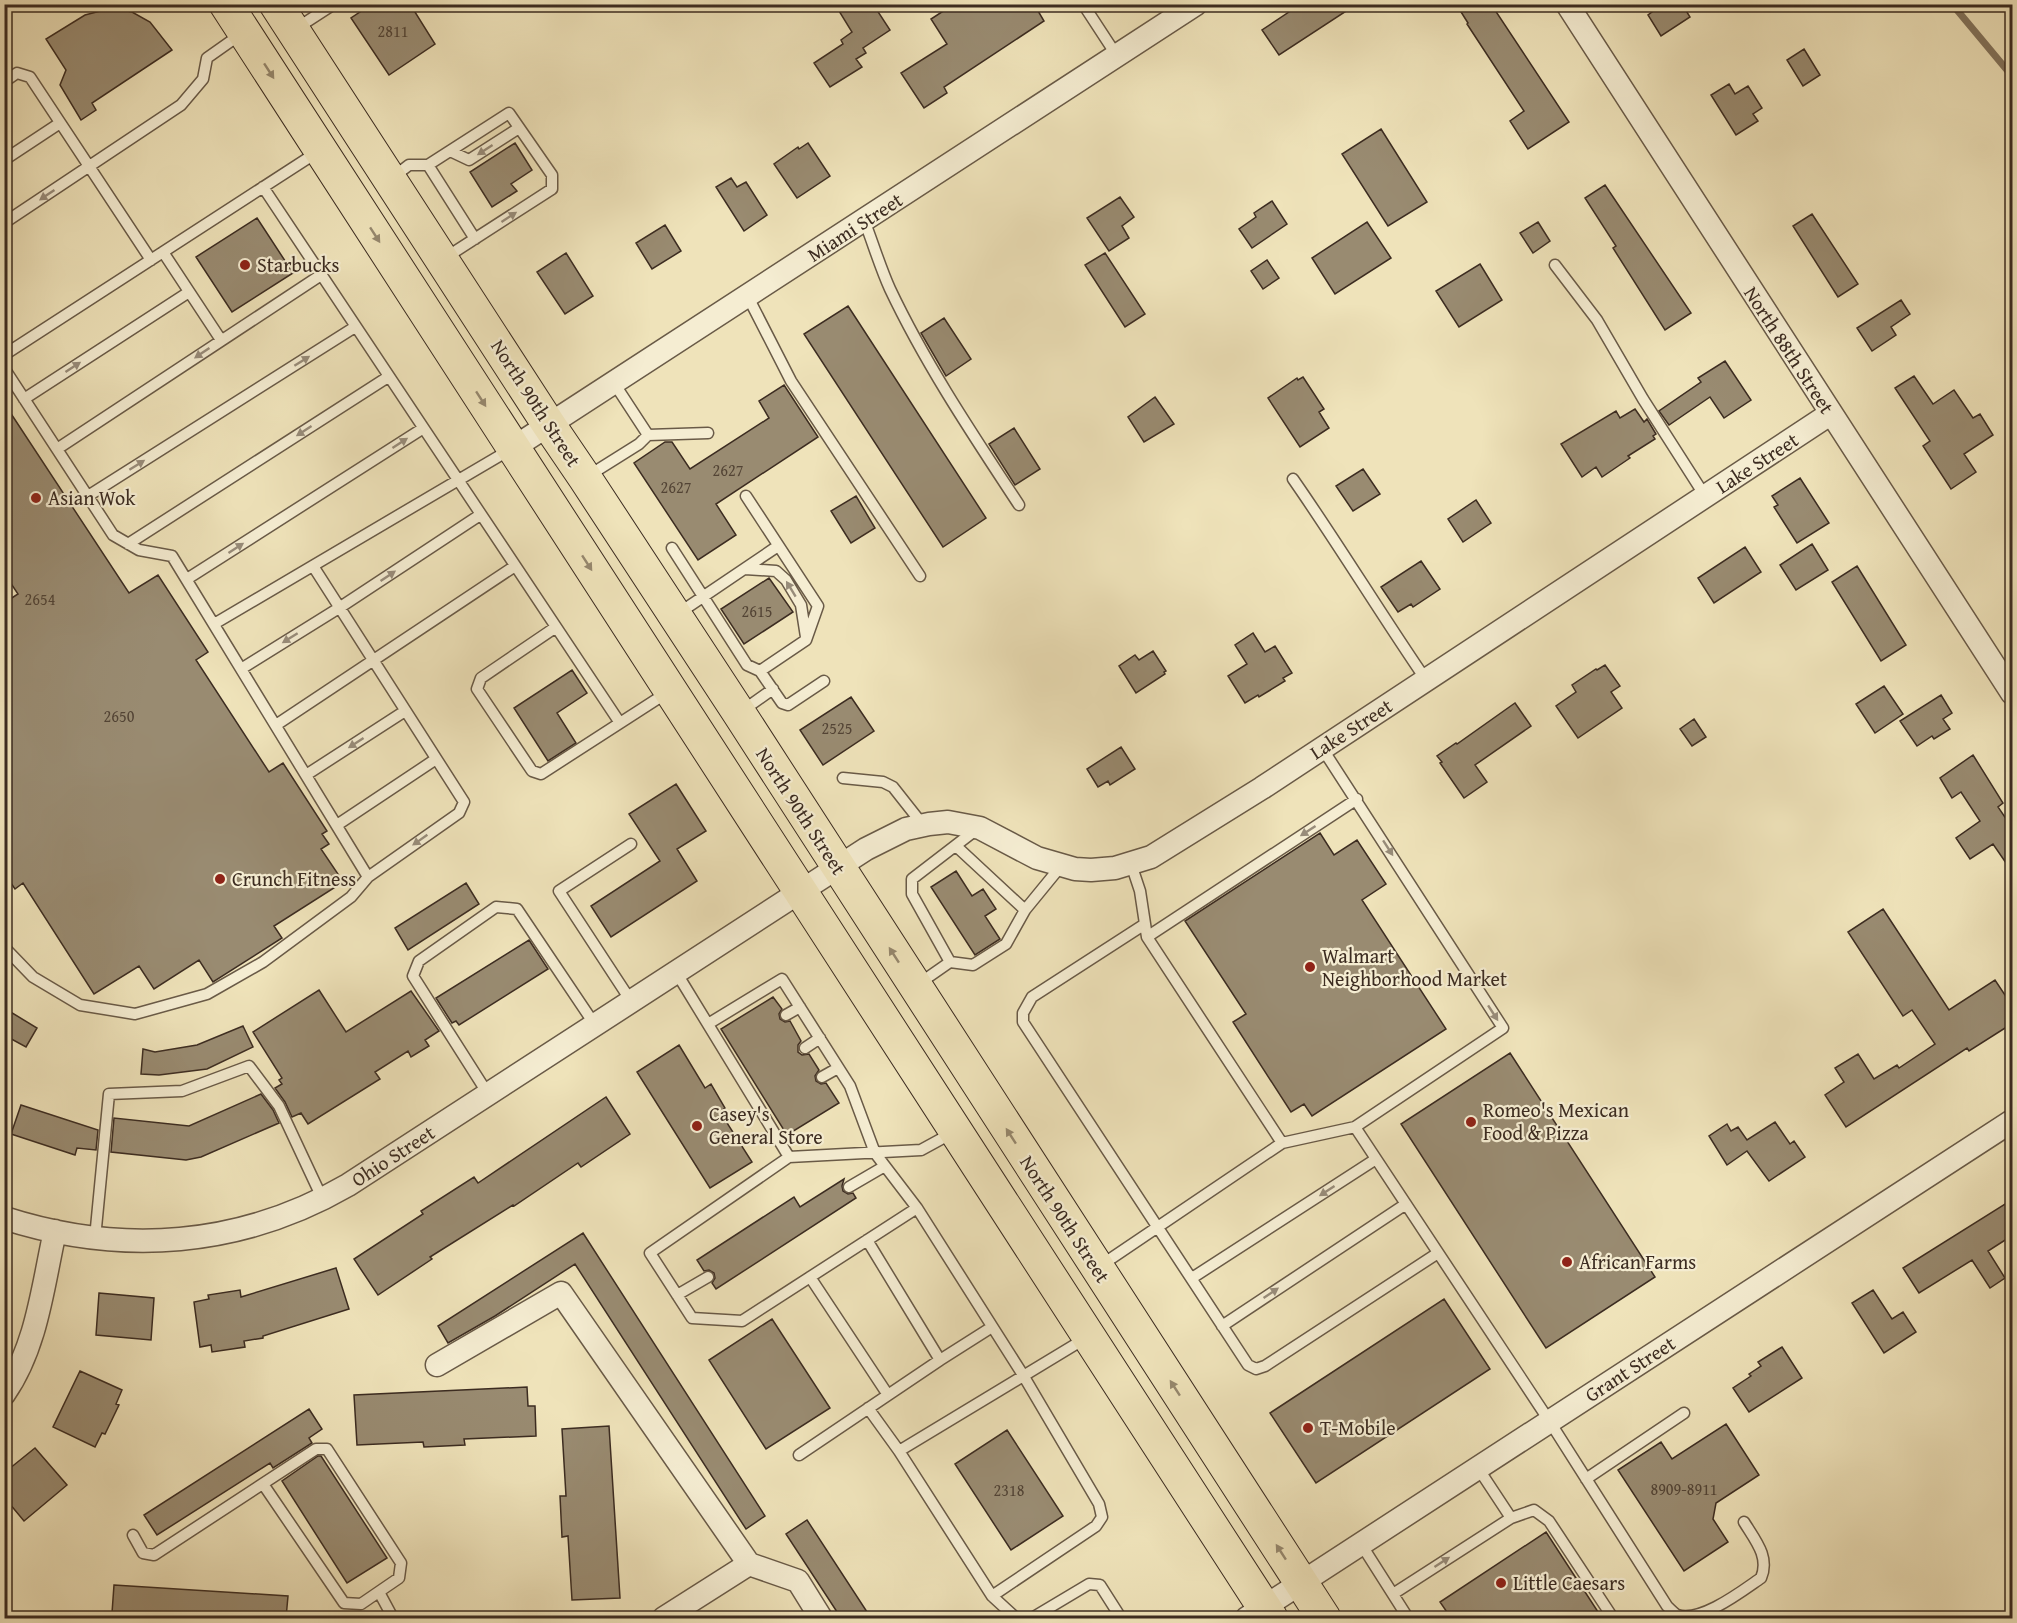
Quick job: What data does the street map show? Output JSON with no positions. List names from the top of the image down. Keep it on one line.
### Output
{"streets":{"main road":["North 90th Street"],"street":["Miami Street","North 88th Street","Lake Street","Ohio Street","Grant Street"]},"crossings":[["Miami Street","North 90th Street"],["North 88th Street","Lake Street"],["North 90th Street","Lake Street"],["North 90th Street","Ohio Street"],["North 90th Street","Grant Street"],["Lake Street","Ohio Street"]],"places":["Starbucks","Asian Wok","Crunch Fitness","Walmart Neighborhood Market","Romeo's Mexican Food & Pizza","Casey's General Store","African Farms","T-Mobile","Little Caesars"],"house_numbers":["2811","2627","2627","2654","2615","2650","2525","8909-8911","2318"]}
